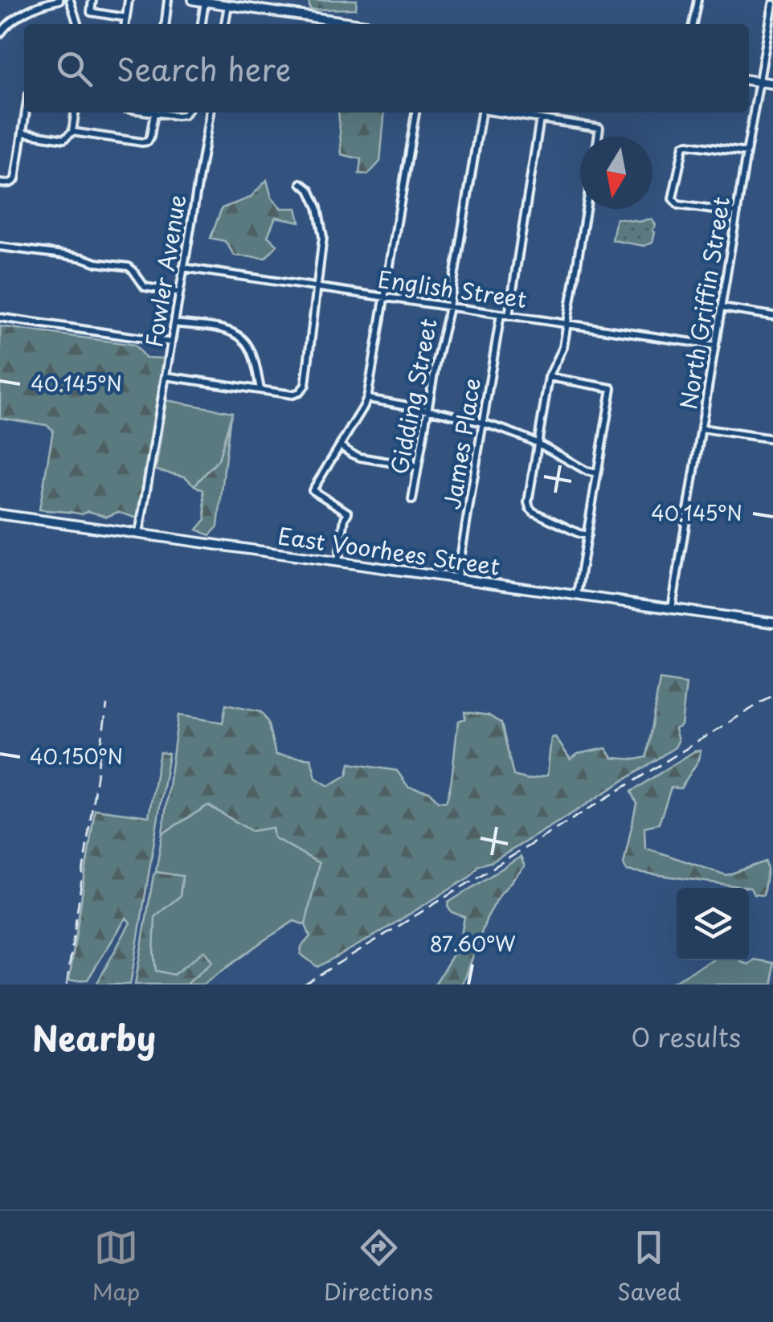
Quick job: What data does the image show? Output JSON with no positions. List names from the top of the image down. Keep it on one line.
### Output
{"streets":{"main road":["East Voorhees Street"],"street":["Fowler Avenue","English Street","North Griffin Street","Gidding Street","James Place"]},"crossings":[["Fowler Avenue","English Street"],["Fowler Avenue","East Voorhees Street"],["English Street","North Griffin Street"],["English Street","Gidding Street"],["English Street","James Place"],["North Griffin Street","East Voorhees Street"],["James Place","East Voorhees Street"]],"north":"bottom","page":{"search":"Search here","heading":["Nearby","0 results"],"nav":["Map","Directions","Saved"]},"coordinates":["40.145°N","40.150°N","87.60°W"]}
